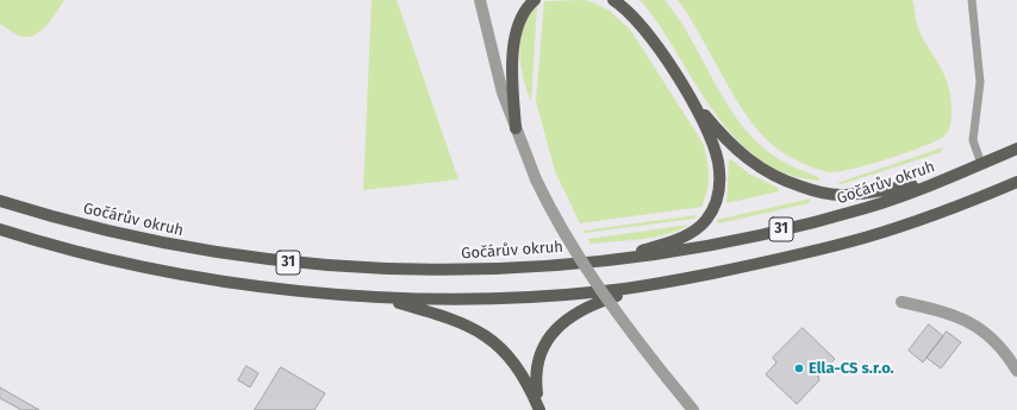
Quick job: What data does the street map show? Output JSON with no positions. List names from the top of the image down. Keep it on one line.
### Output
{"streets":{"main road":["Gočárův okruh","31"]},"places":["Ella-CS s.r.o."]}
